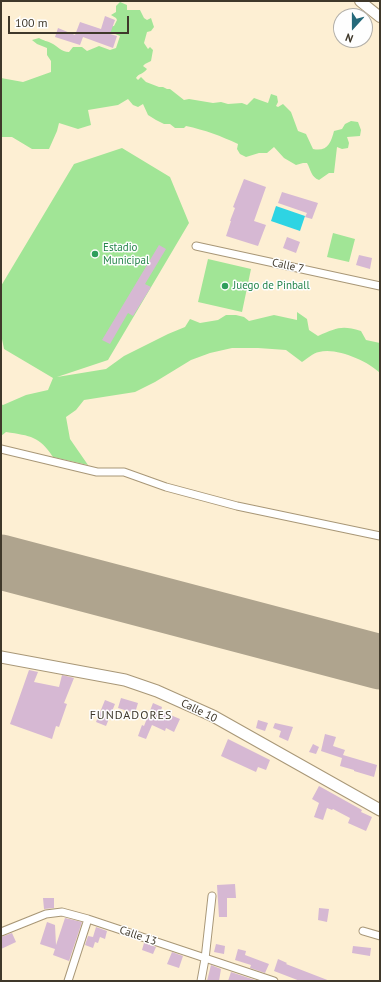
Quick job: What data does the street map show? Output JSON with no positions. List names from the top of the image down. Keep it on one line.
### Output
{"streets":{"main road":["Calle 10"],"street":["Calle 7","Calle 13"]},"districts":["FUNDADORES"],"places":["Estadio Municipal","Juego de Pinball"],"scale_bar":"100 m","north":"bottom"}
